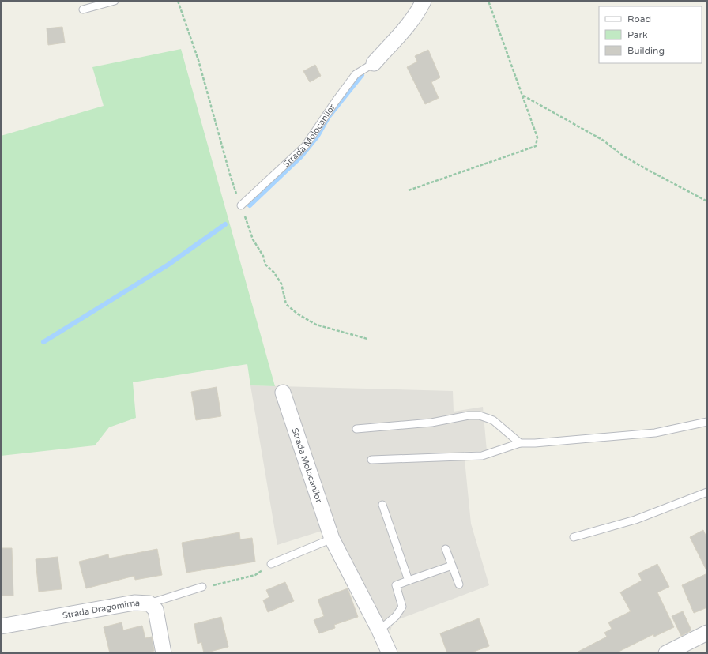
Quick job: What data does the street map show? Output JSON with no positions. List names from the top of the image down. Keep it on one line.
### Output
{"streets":{"street":["Strada Molocanilor","Strada Dragomirna"]},"legend":["Road","Park","Building"]}
